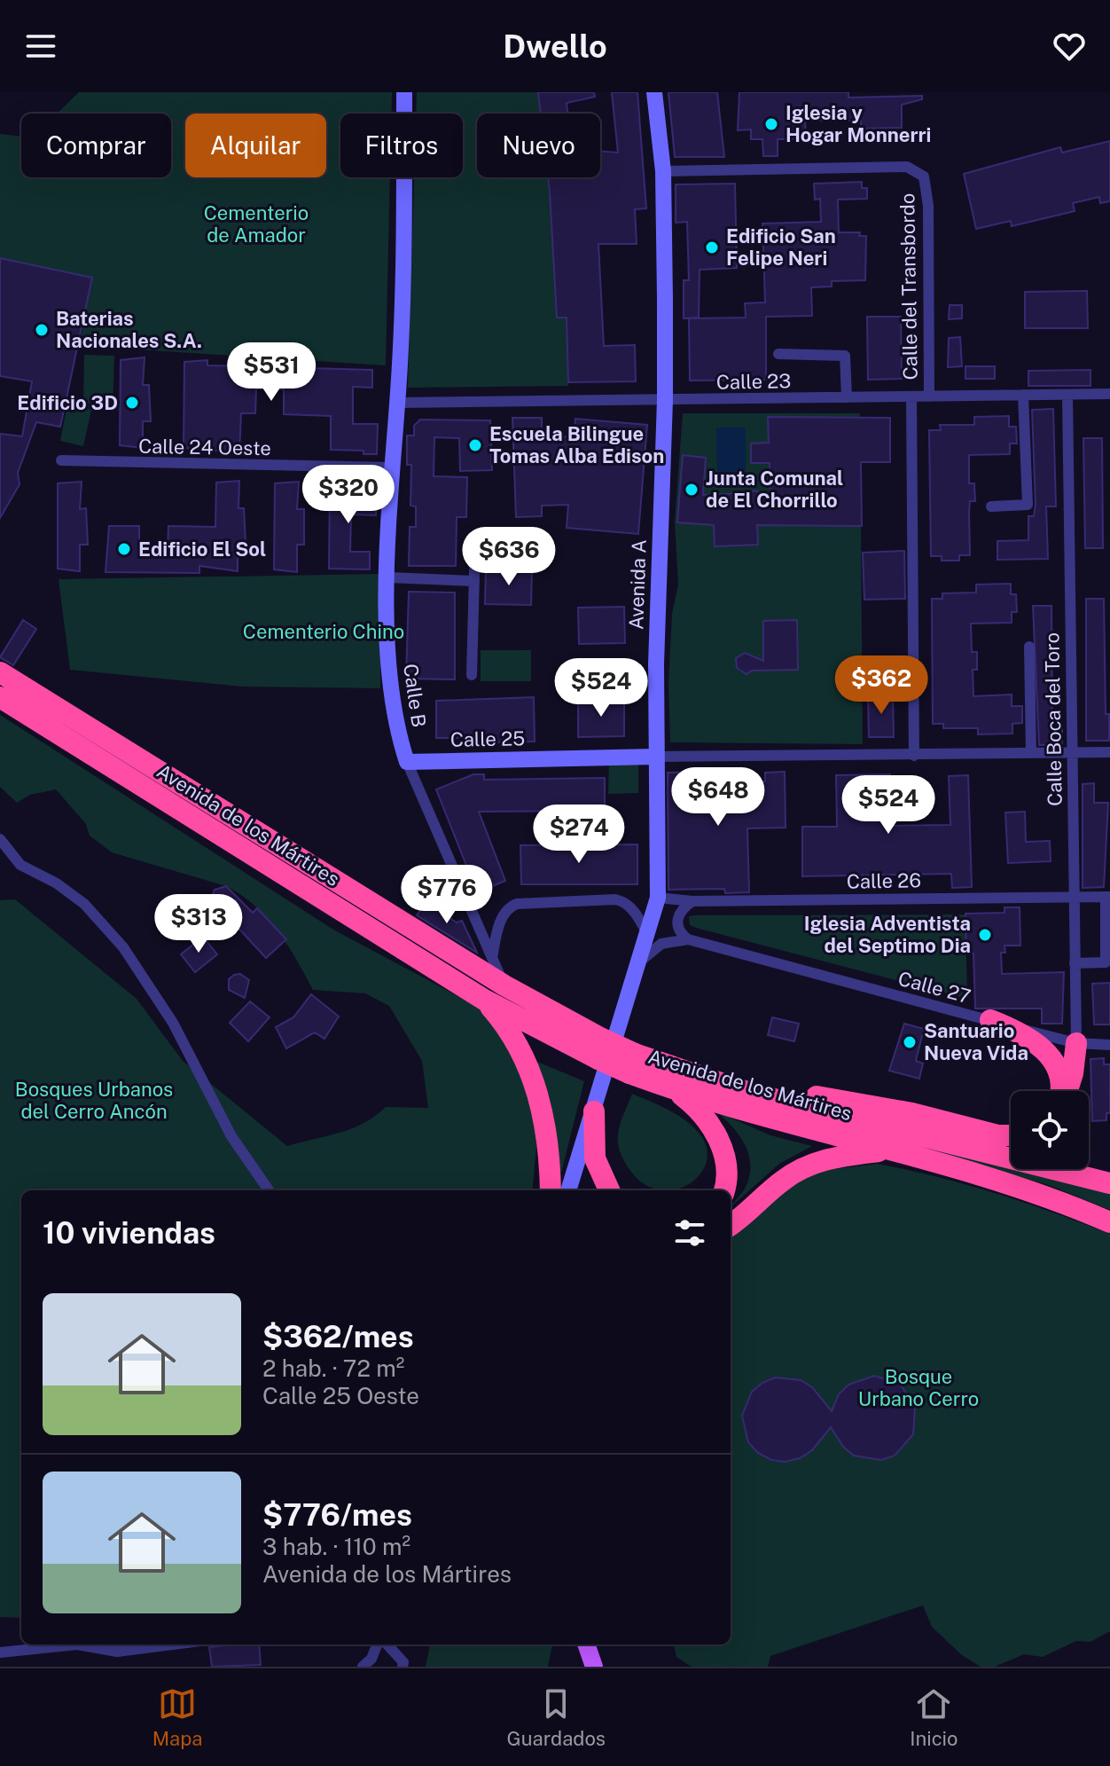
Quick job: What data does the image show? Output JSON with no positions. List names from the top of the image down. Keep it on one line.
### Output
{"streets":{"highway":["Avenida de los Mártires"],"street":["Calle del Transbordo","Calle 23","Calle 24 Oeste","Avenida A","Calle B","Calle Boca del Toro","Calle 25","Calle 26","Calle 27"]},"crossings":[["Calle del Transbordo","Calle 23"],["Calle del Transbordo","Avenida A"],["Calle 23","Avenida A"],["Calle 23","Calle B"],["Calle 23","Calle Boca del Toro"],["Calle 24 Oeste","Calle B"],["Avenida A","Calle 25"],["Avenida A","Calle 26"],["Avenida A","Calle 27"],["Calle B","Calle 25"],["Calle B","Avenida de los Mártires"],["Calle Boca del Toro","Calle 26"],["Calle Boca del Toro","Calle 27"]],"parks":["Cementerio de Amador","Cementerio Chino","Bosques Urbanos del Cerro Ancón","Bosque Urbano Cerro"],"places":["Iglesia y Hogar Monnerri","Edificio San Felipe Neri","Baterias Nacionales S.A.","Edificio 3D","Escuela Bilingue Tomas Alba Edison","Junta Comunal de El Chorrillo","Edificio El Sol","Iglesia Adventista del Septimo Dia","Santuario Nueva Vida"],"page":{"header":"Dwello","chip":["Comprar","Alquilar","Filtros","Nuevo"],"price":["$531","$320","$636","$362","$524","$648","$524","$274","$776","$313"],"heading":"10 viviendas","list":[{"name":"$362/mes","note":"2 hab. · 72 m² · Calle 25 Oeste"},{"name":"$776/mes","note":"3 hab. · 110 m² · Avenida de los Mártires"}],"tabs":["Mapa","Guardados","Inicio"]}}
